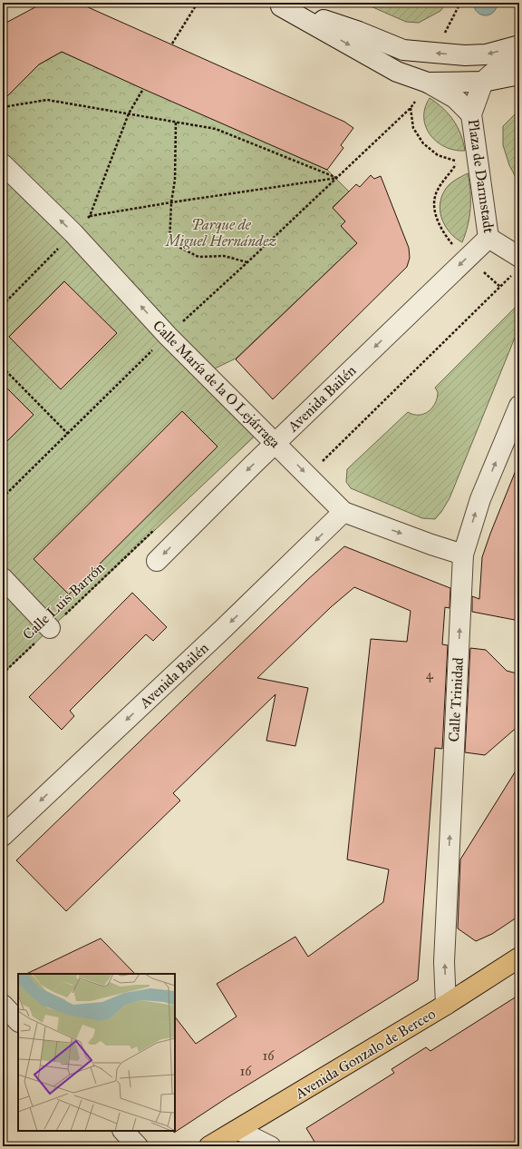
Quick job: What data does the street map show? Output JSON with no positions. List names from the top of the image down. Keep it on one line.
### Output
{"streets":{"main road":["Avenida Gonzalo de Berceo"],"street":["Plaza de Darmstadt","Calle María de la O Lejárraga","Avenida Bailén","Calle Trinidad"],"path":["Calle Luis Barrón"]},"crossings":[["Plaza de Darmstadt","Avenida Bailén"],["Calle María de la O Lejárraga","Avenida Bailén"],["Calle María de la O Lejárraga","Calle Trinidad"],["Calle Trinidad","Avenida Gonzalo de Berceo"]],"one_way":["Avenida Bailén","Calle Trinidad"],"parks":["Parque de Miguel Hernández"],"house_numbers":["4","16","16"]}
